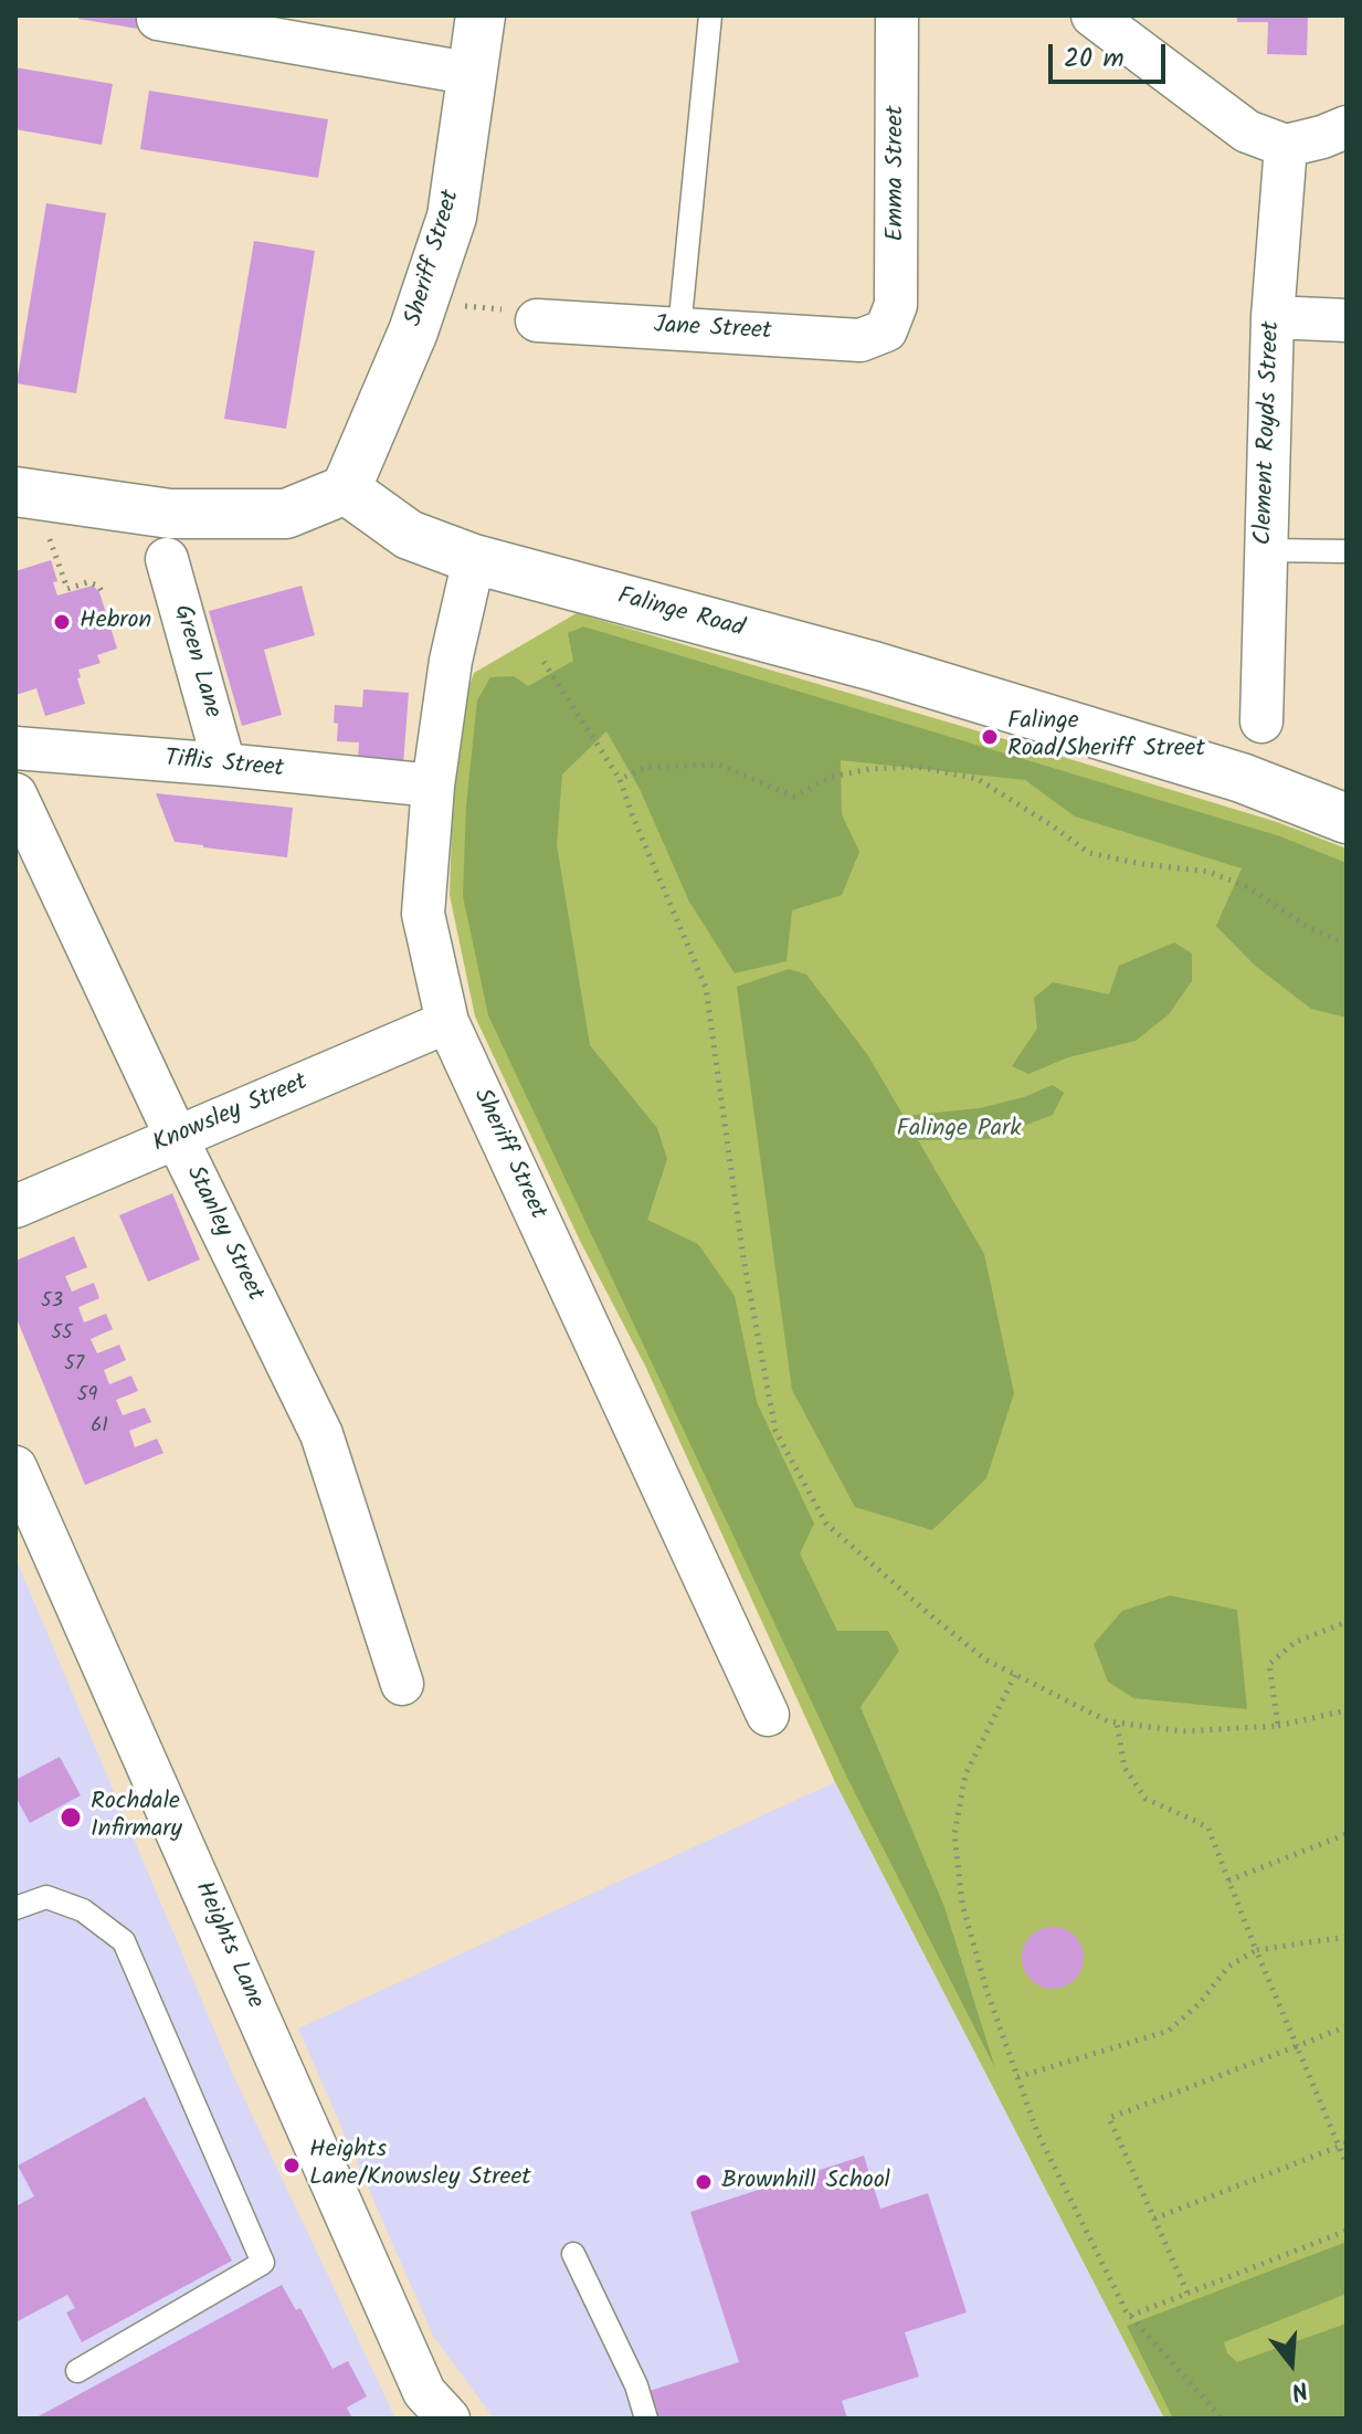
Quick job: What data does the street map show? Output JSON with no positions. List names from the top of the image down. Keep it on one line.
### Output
{"streets":{"main road":["Sheriff Street","Falinge Road"],"street":["Emma Street","Jane Street","Clement Royds Street","Green Lane","Tiflis Street","Knowsley Street","Stanley Street","Heights Lane"]},"crossings":[["Emma Street","Jane Street"],["Sheriff Street","Falinge Road"],["Sheriff Street","Tiflis Street"],["Sheriff Street","Knowsley Street"],["Green Lane","Tiflis Street"],["Knowsley Street","Stanley Street"]],"parks":["Falinge Park"],"places":["Hebron","Falinge Road/Sheriff Street","Rochdale Infirmary","Heights Lane/Knowsley Street","Brownhill School"],"house_numbers":["53","55","57","59","61"],"scale_bar":"20 m","north":"bottom"}
